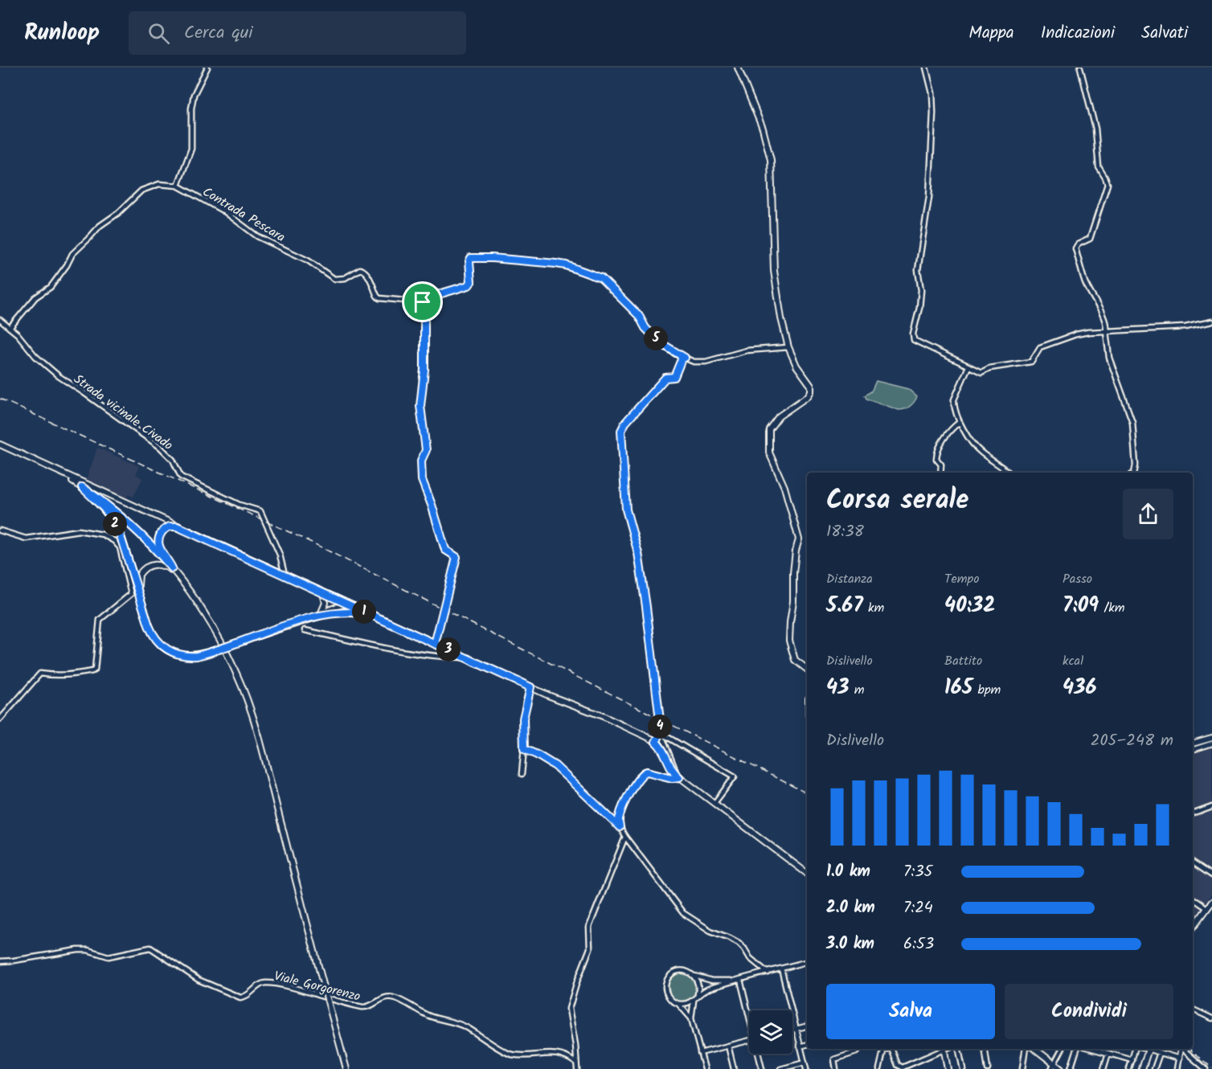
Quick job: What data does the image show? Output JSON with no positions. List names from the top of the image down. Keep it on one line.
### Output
{"streets":{"street":["Contrada Pescara","Strada vicinale Civado","Viale Gorgorenzo"]},"page":{"header":"Runloop","search":"Cerca qui","nav":["Mappa","Indicazioni","Salvati"],"pins":["5","2","1","3","4"],"heading":["Corsa serale","18:38"],"stats":[["Distanza","5.67 km"],["Tempo","40:32"],["Passo","7:09 /km"],["Dislivello","43 m"],["Battito","165 bpm"],["kcal","436"]],"chart":["Dislivello","205–248 m"],"list":[{"name":"1.0 km","note":"7:35"},{"name":"2.0 km","note":"7:24"},{"name":"3.0 km","note":"6:53"}],"buttons":["Salva","Condividi"]}}
